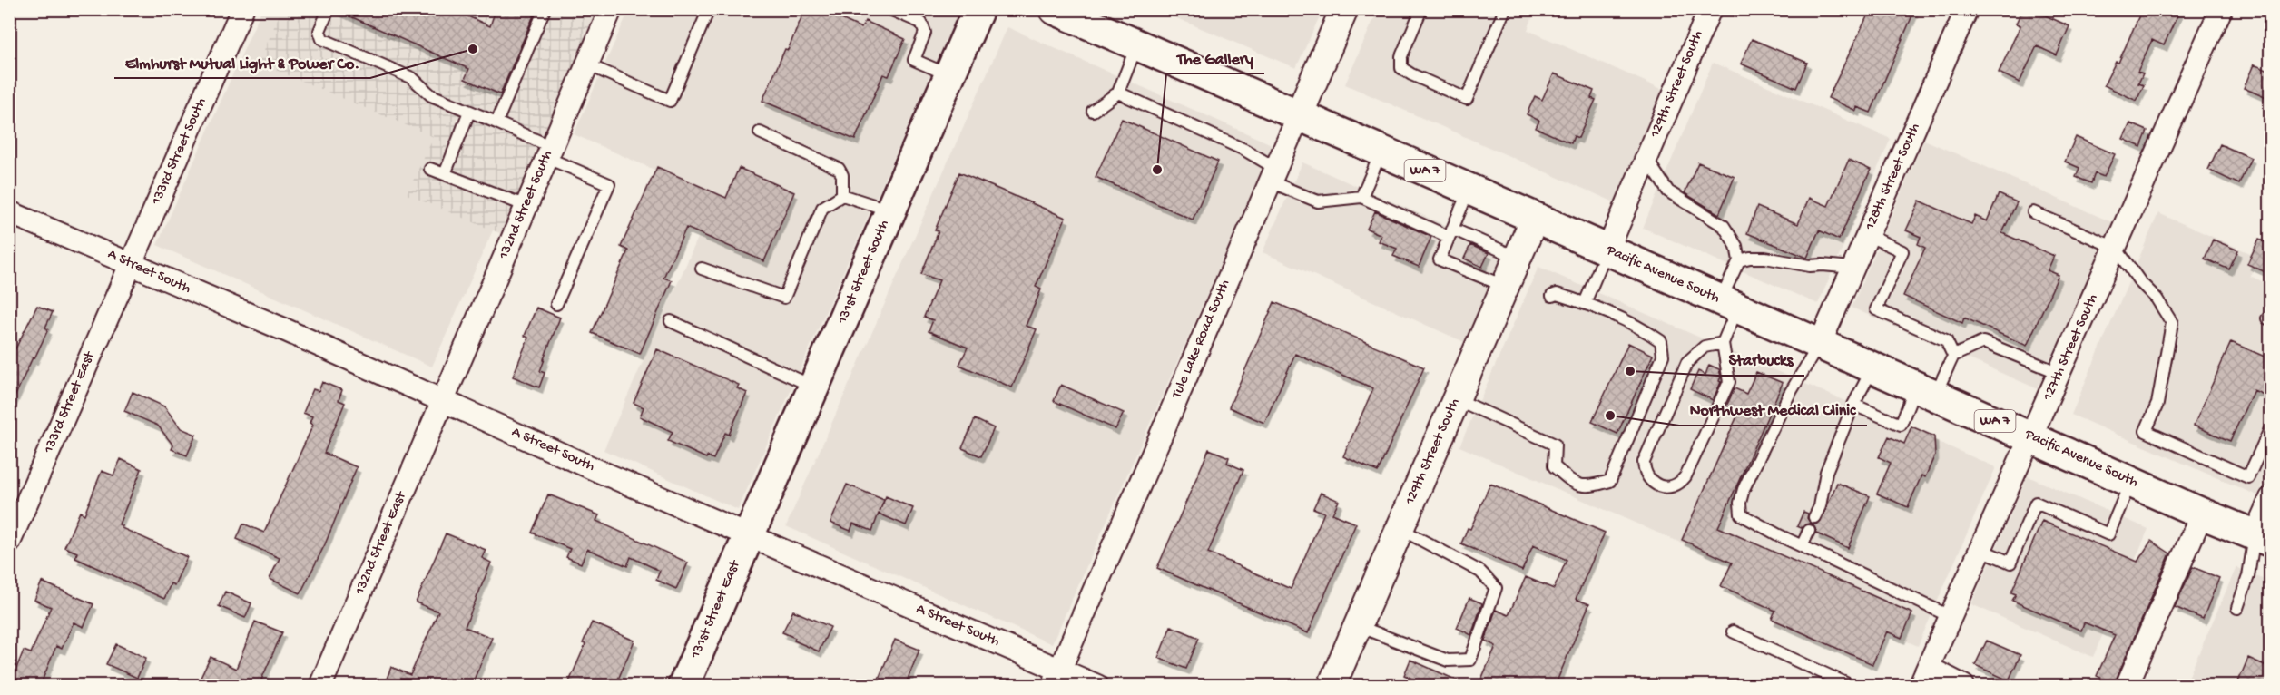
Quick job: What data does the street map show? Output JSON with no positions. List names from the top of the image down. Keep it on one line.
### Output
{"streets":{"main road":["WA 7","131st Street South","Pacific Avenue South","131st Street East"],"street":["129th Street South","133rd Street South","128th Street South","132nd Street South","A Street South","Tule Lake Road South","127th Street South","133rd Street East","132nd Street East"]},"crossings":[["129th Street South","Pacific Avenue South"],["133rd Street South","A Street South"],["133rd Street South","133rd Street East"],["128th Street South","Pacific Avenue South"],["132nd Street South","A Street South"],["132nd Street South","132nd Street East"],["A Street South","131st Street South"],["A Street South","Tule Lake Road South"],["A Street South","133rd Street East"],["A Street South","132nd Street East"],["A Street South","131st Street East"],["131st Street South","131st Street East"],["Pacific Avenue South","Tule Lake Road South"],["Pacific Avenue South","127th Street South"]],"places":["Elmhurst Mutual Light & Power Co.","The Gallery","Starbucks","Northwest Medical Clinic"]}
